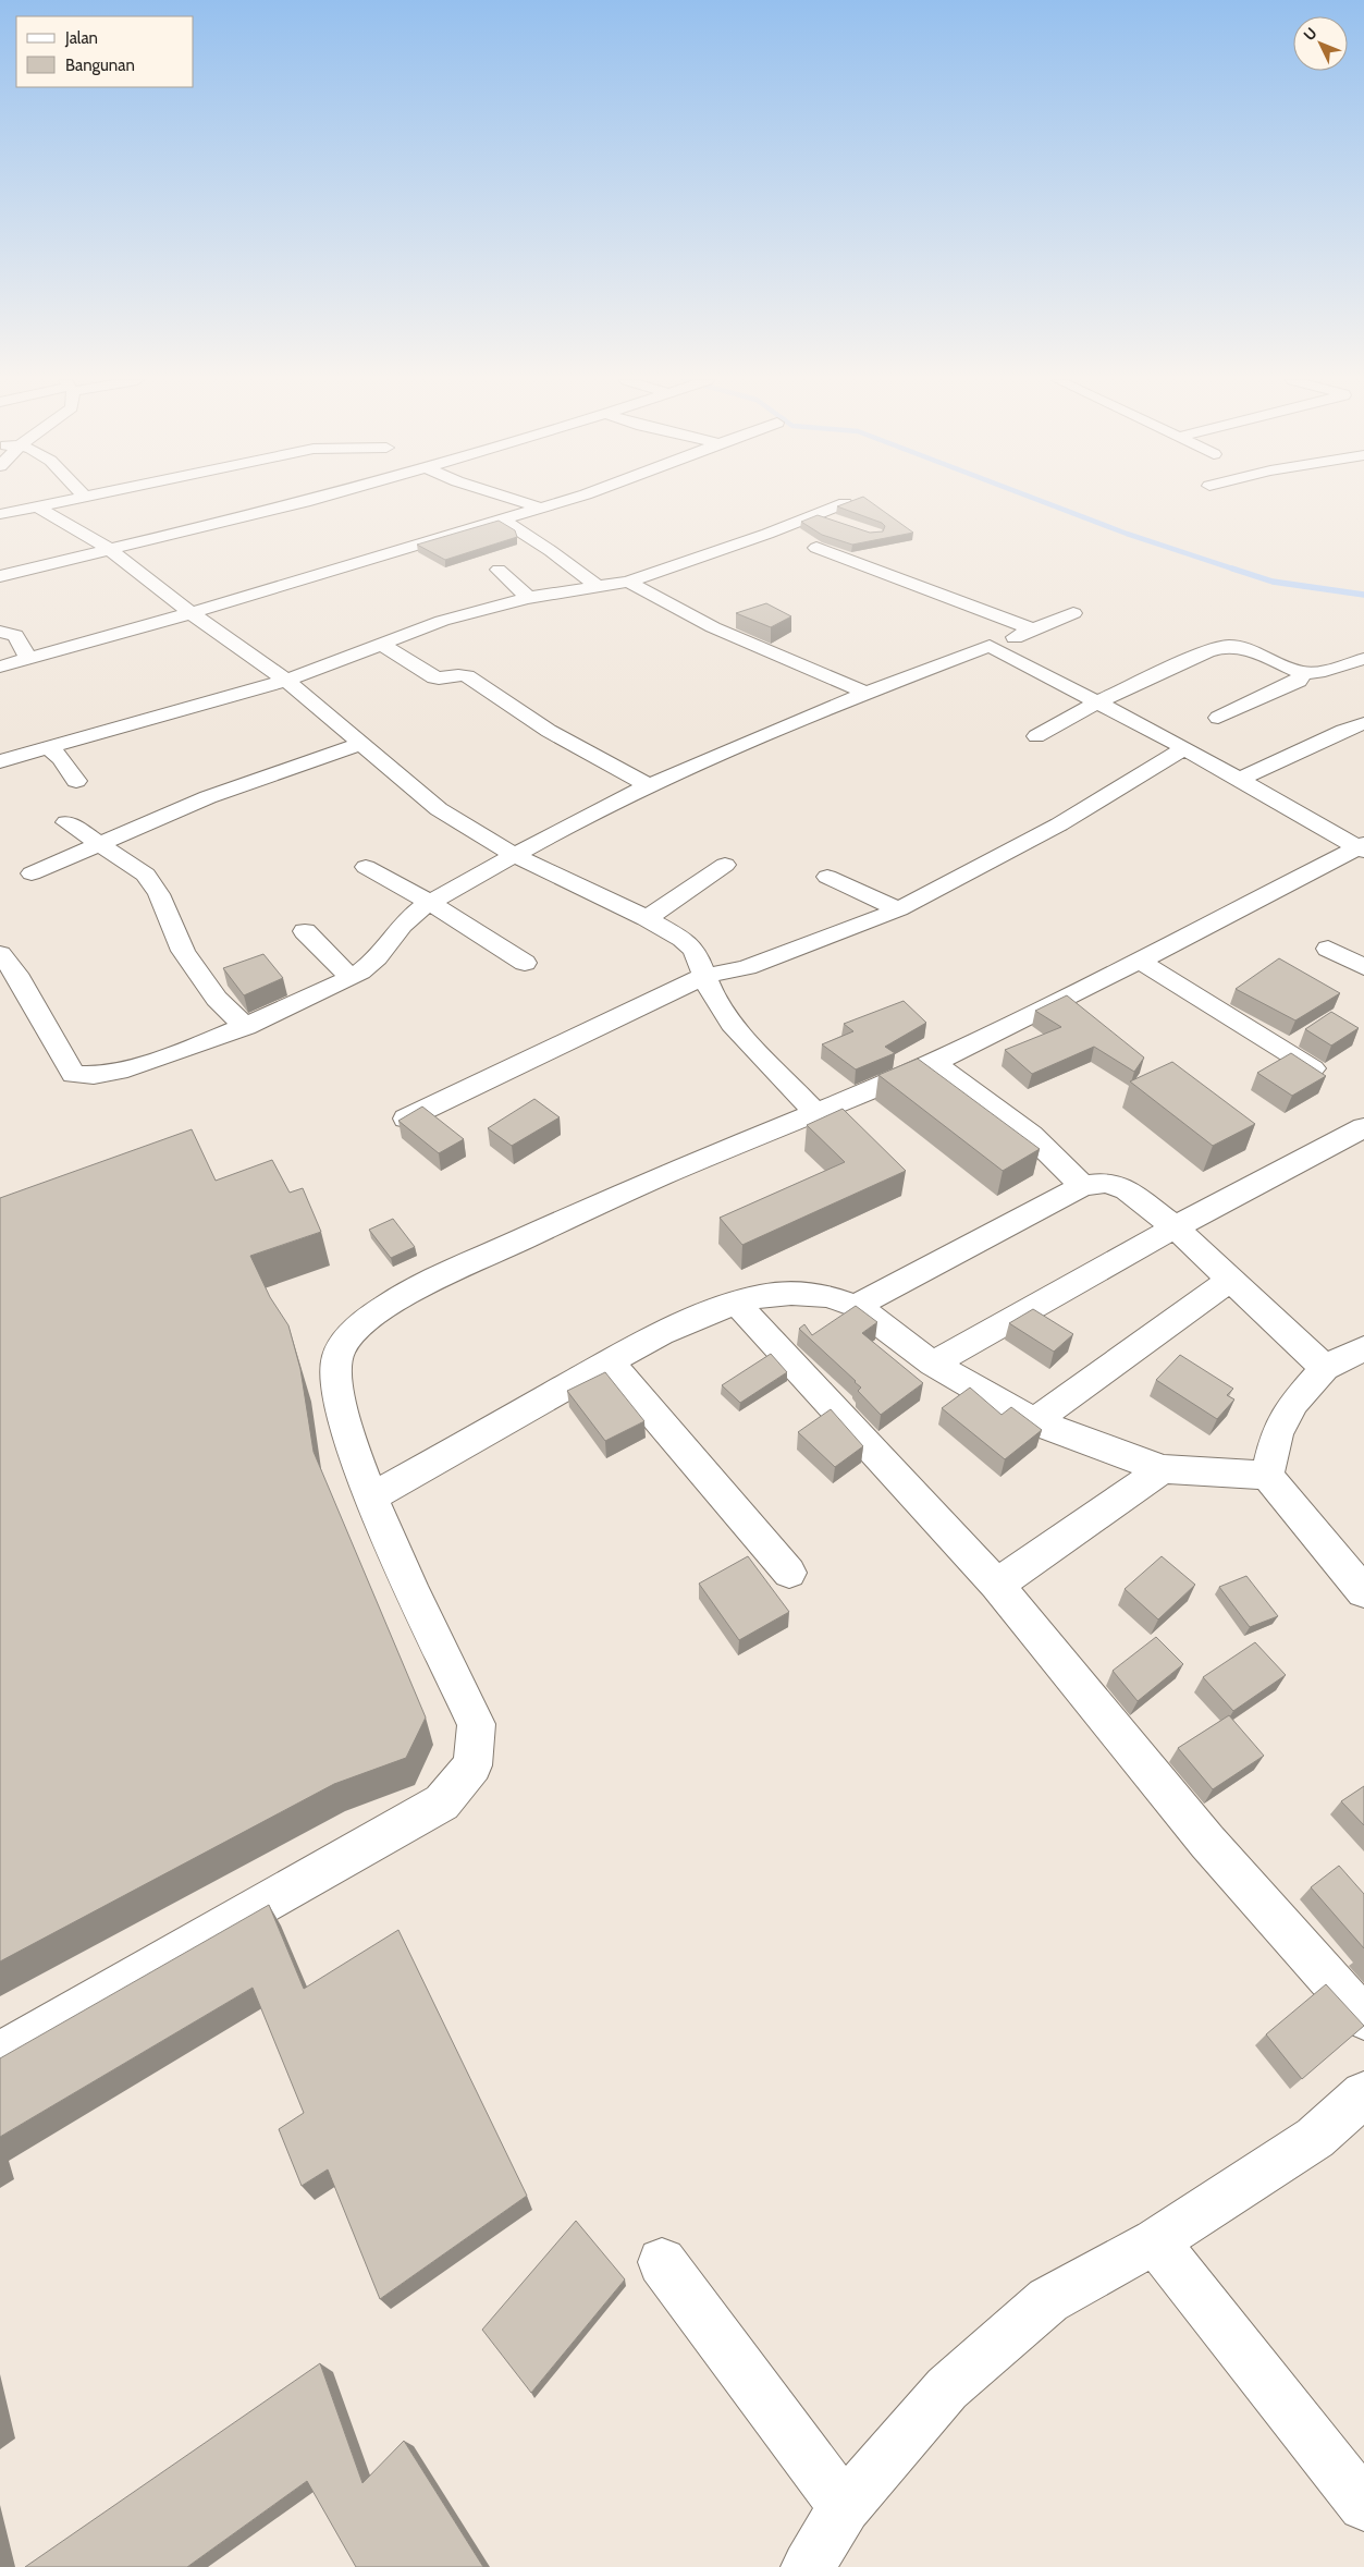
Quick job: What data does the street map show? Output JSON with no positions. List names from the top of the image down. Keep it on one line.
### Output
{"legend":["Jalan","Bangunan"],"north":"top left"}
